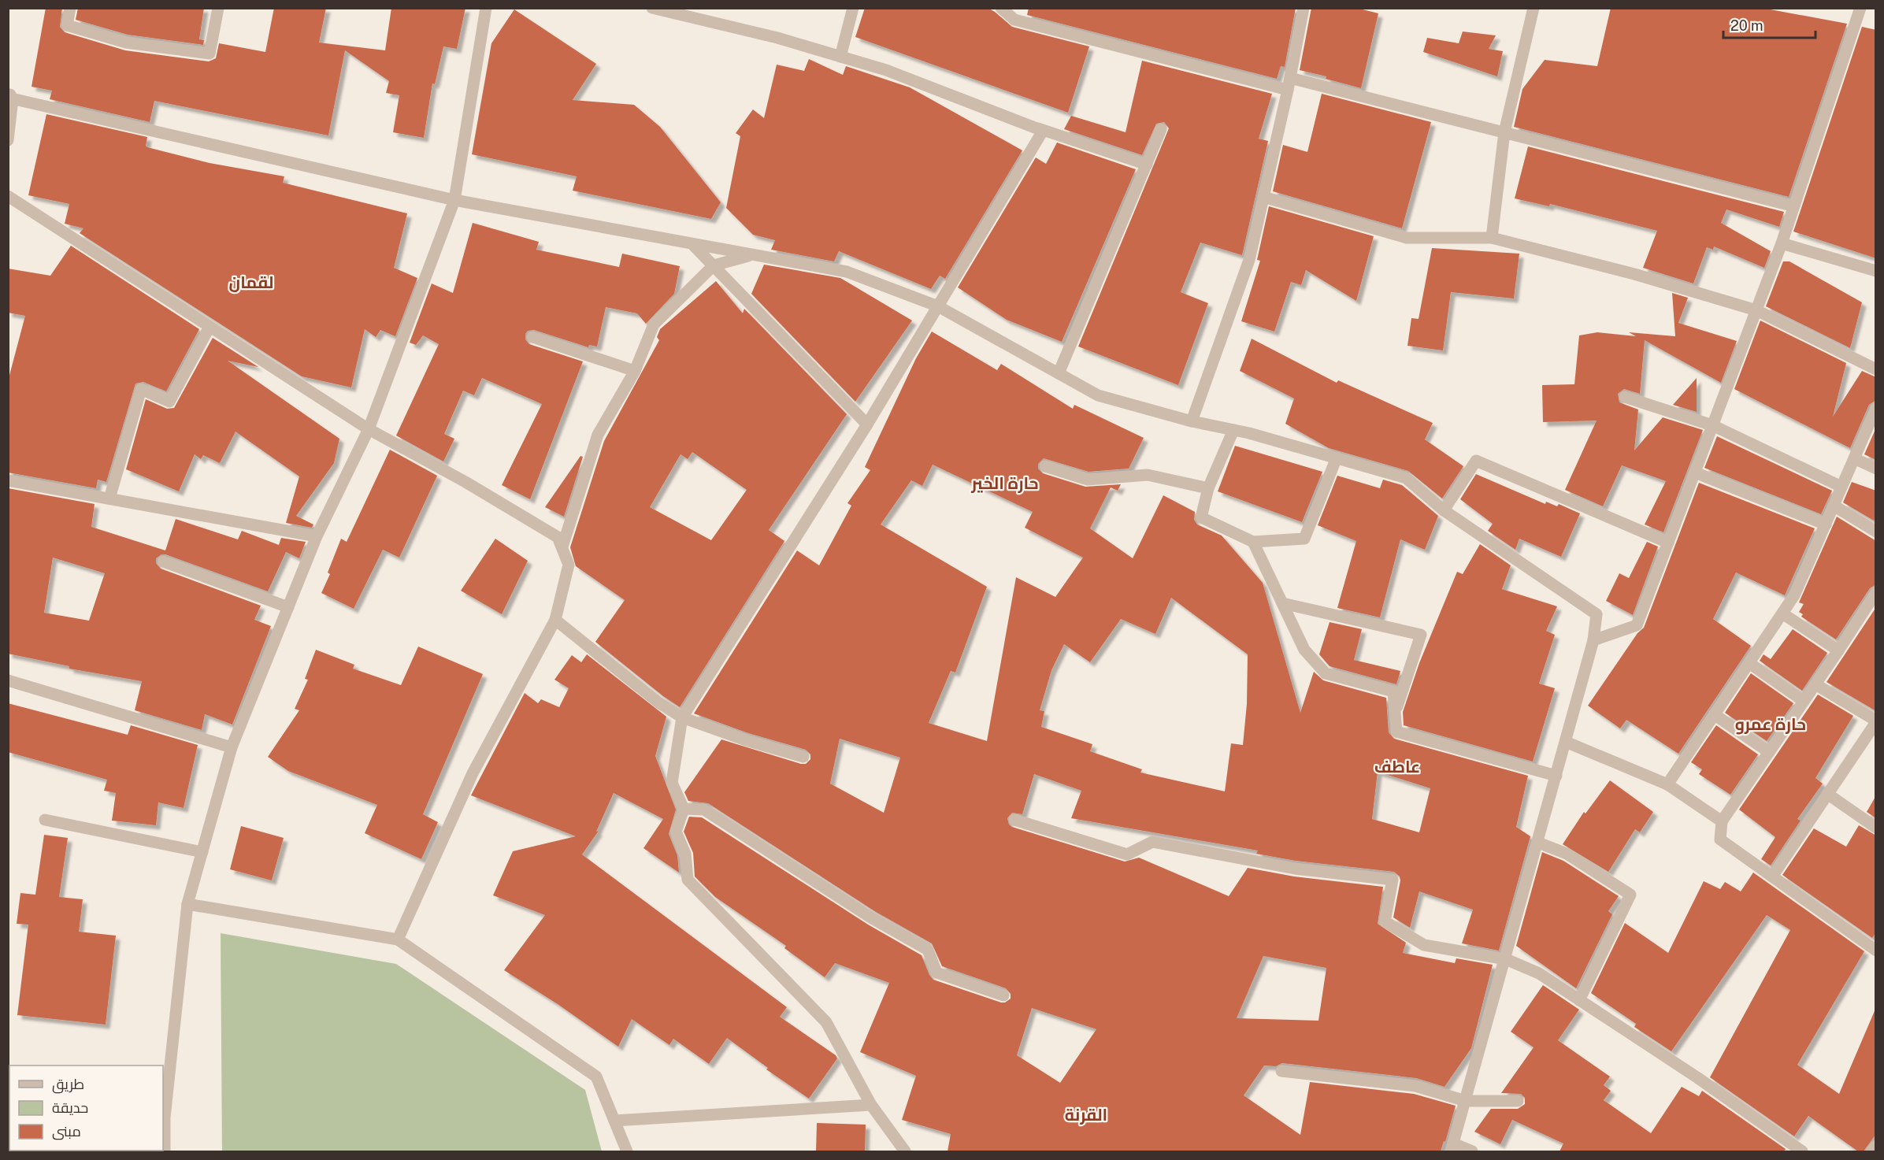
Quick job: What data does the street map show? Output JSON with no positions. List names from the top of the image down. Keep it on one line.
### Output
{"districts":["لقمان","حارة الخير","حارة عمرو","عاطف","القرنة"],"legend":["طريق","حديقة","مبنى"],"scale_bar":"20 m"}
